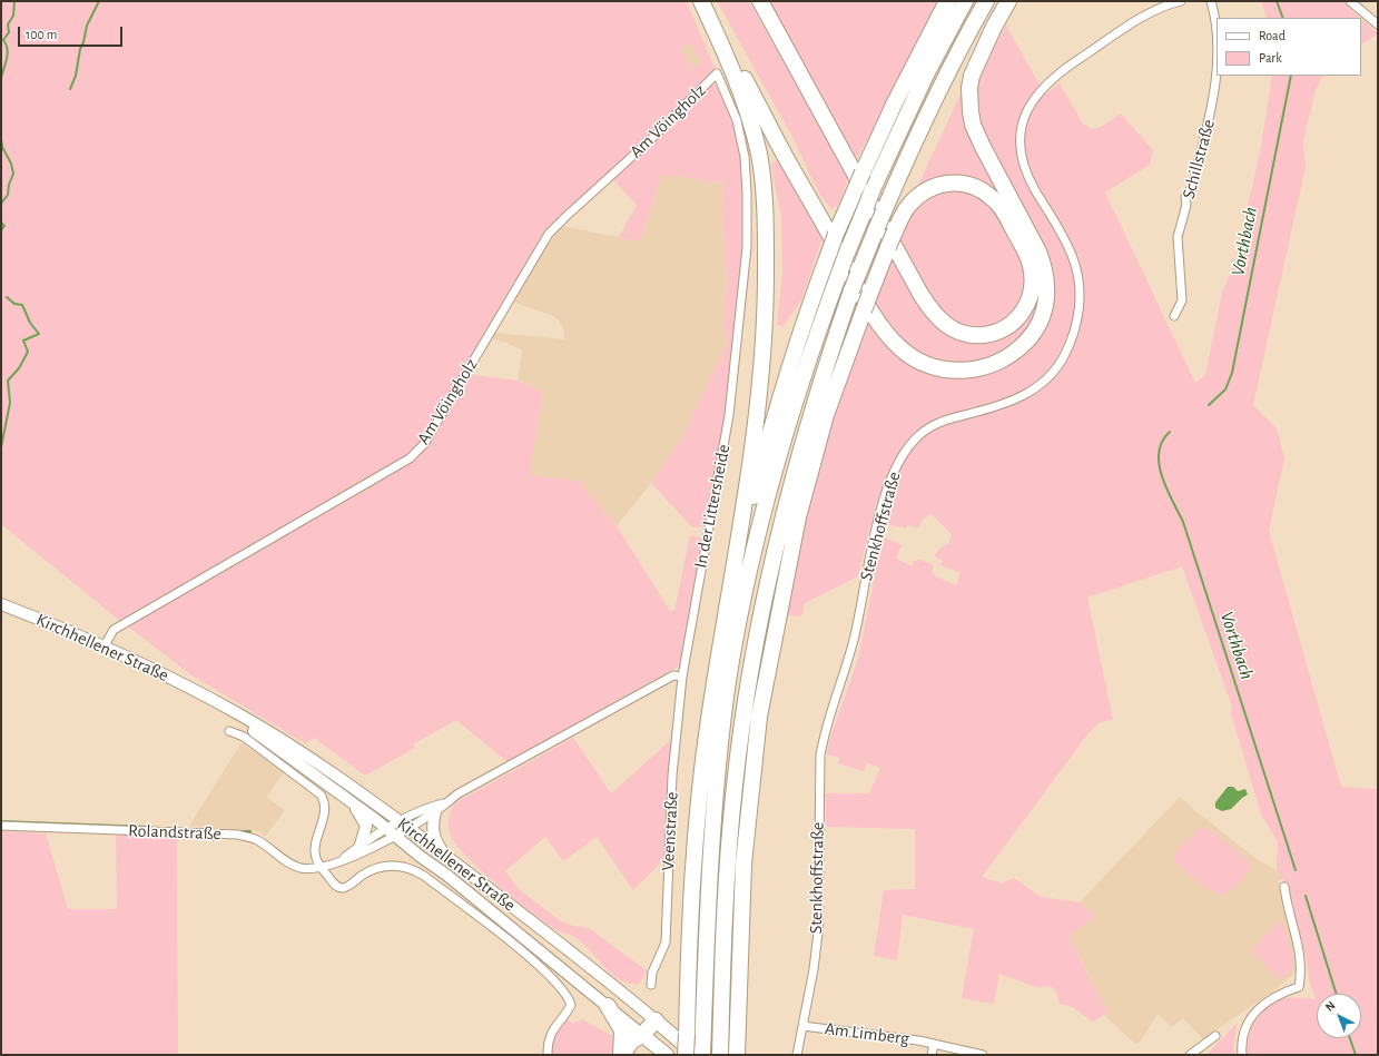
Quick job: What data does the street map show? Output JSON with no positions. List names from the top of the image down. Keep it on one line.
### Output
{"streets":{"main road":["Kirchhellener Straße"],"street":["Am Vöingholz","Schillstraße","In der Littersheide","Stenkhoffstraße","Veenstraße","Rolandstraße","Am Limberg"]},"crossings":[["Am Vöingholz","In der Littersheide"],["Am Vöingholz","Kirchhellener Straße"],["In der Littersheide","Veenstraße"],["Stenkhoffstraße","Am Limberg"],["Kirchhellener Straße","Rolandstraße"]],"water":["Vorthbach"],"legend":["Road","Park"],"scale_bar":"100 m","north":"top left"}
